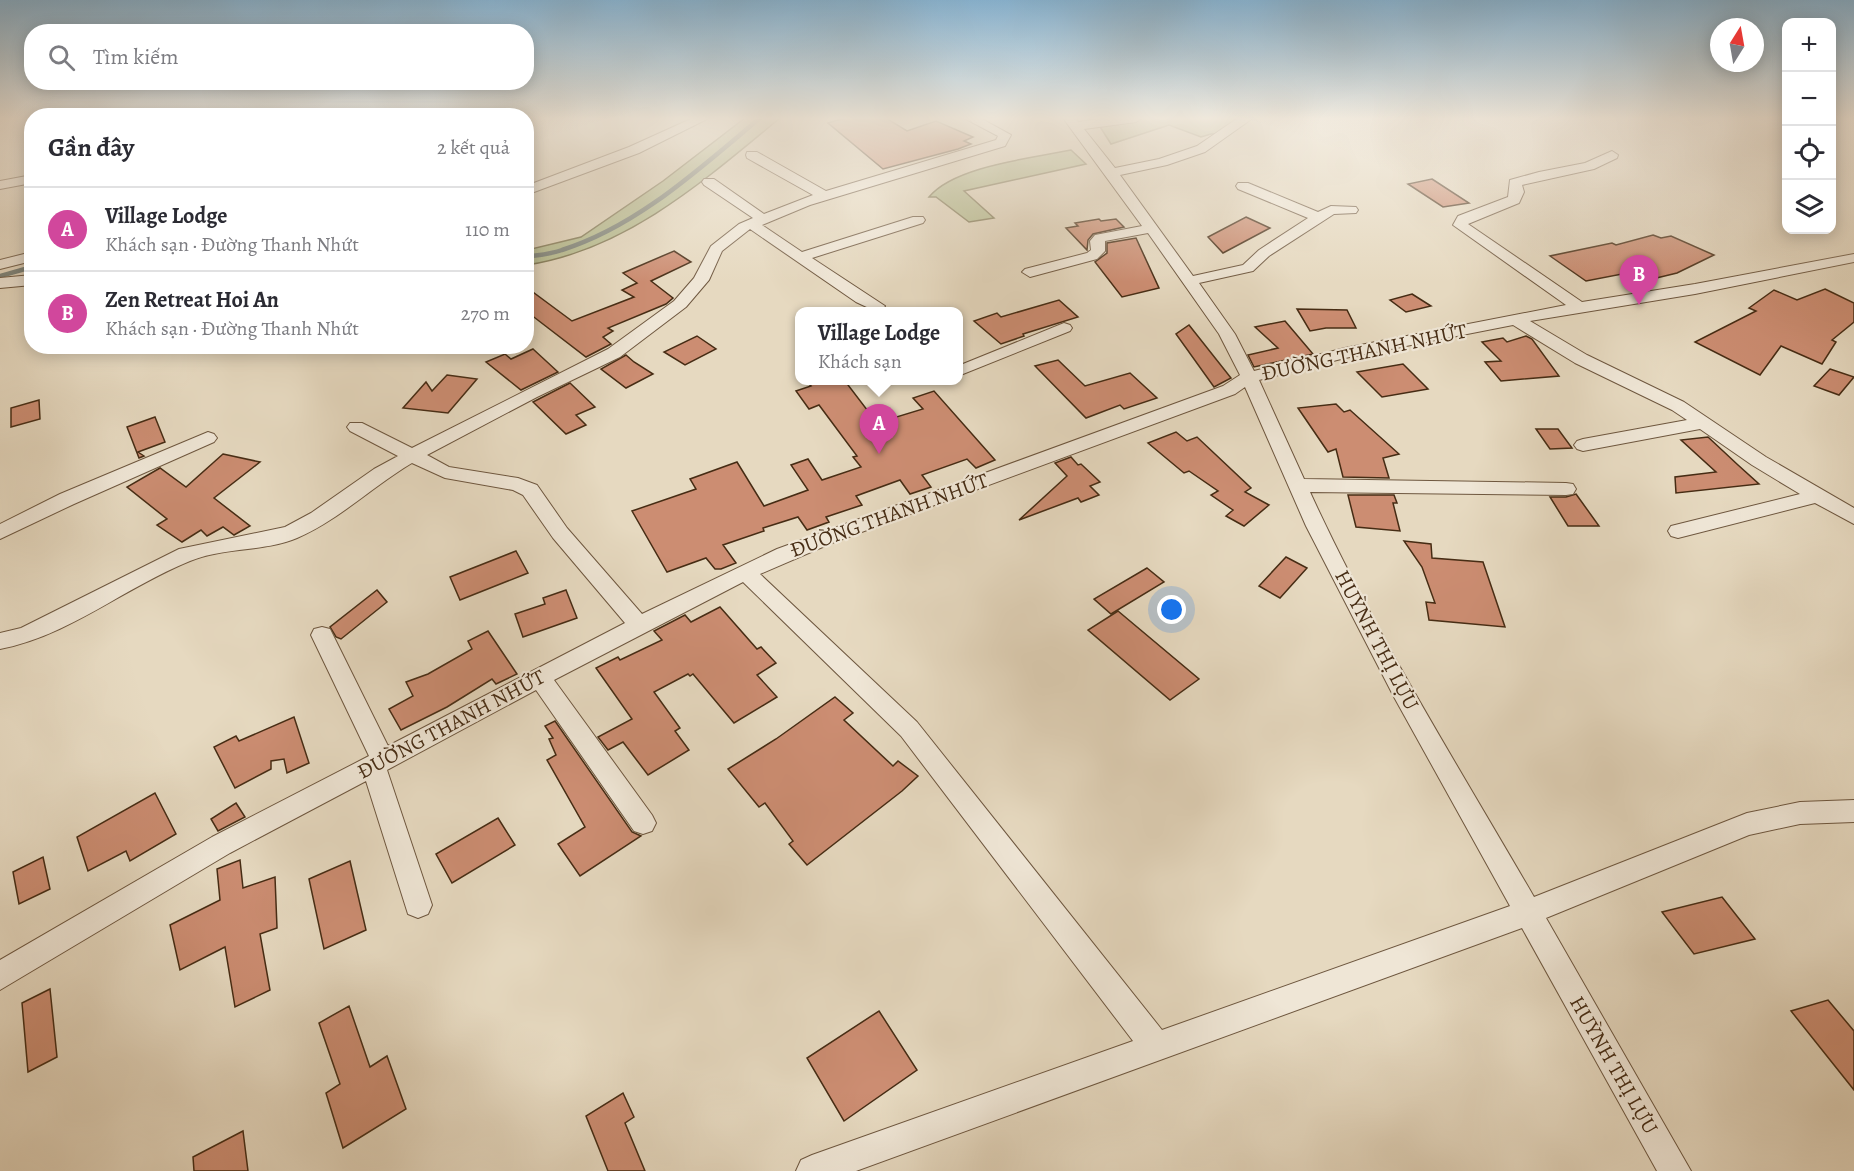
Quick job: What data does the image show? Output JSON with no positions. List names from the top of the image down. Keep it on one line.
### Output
{"streets":{"street":["ĐƯỜNG THANH NHỨT","HUỲNH THỊ LỰU"]},"crossings":[["ĐƯỜNG THANH NHỨT","HUỲNH THỊ LỰU"]],"north":"top","page":{"map_buttons":["+","−"],"search":"Tìm kiếm","heading":["Gần đây","2 kết quả"],"list":[{"mark":"A","name":"Village Lodge","note":"Khách sạn · Đường Thanh Nhứt","value":"110 m"},{"mark":"B","name":"Zen Retreat Hoi An","note":"Khách sạn · Đường Thanh Nhứt","value":"270 m"}],"pins":["B","A"],"popup":["Village Lodge","Khách sạn"]}}
